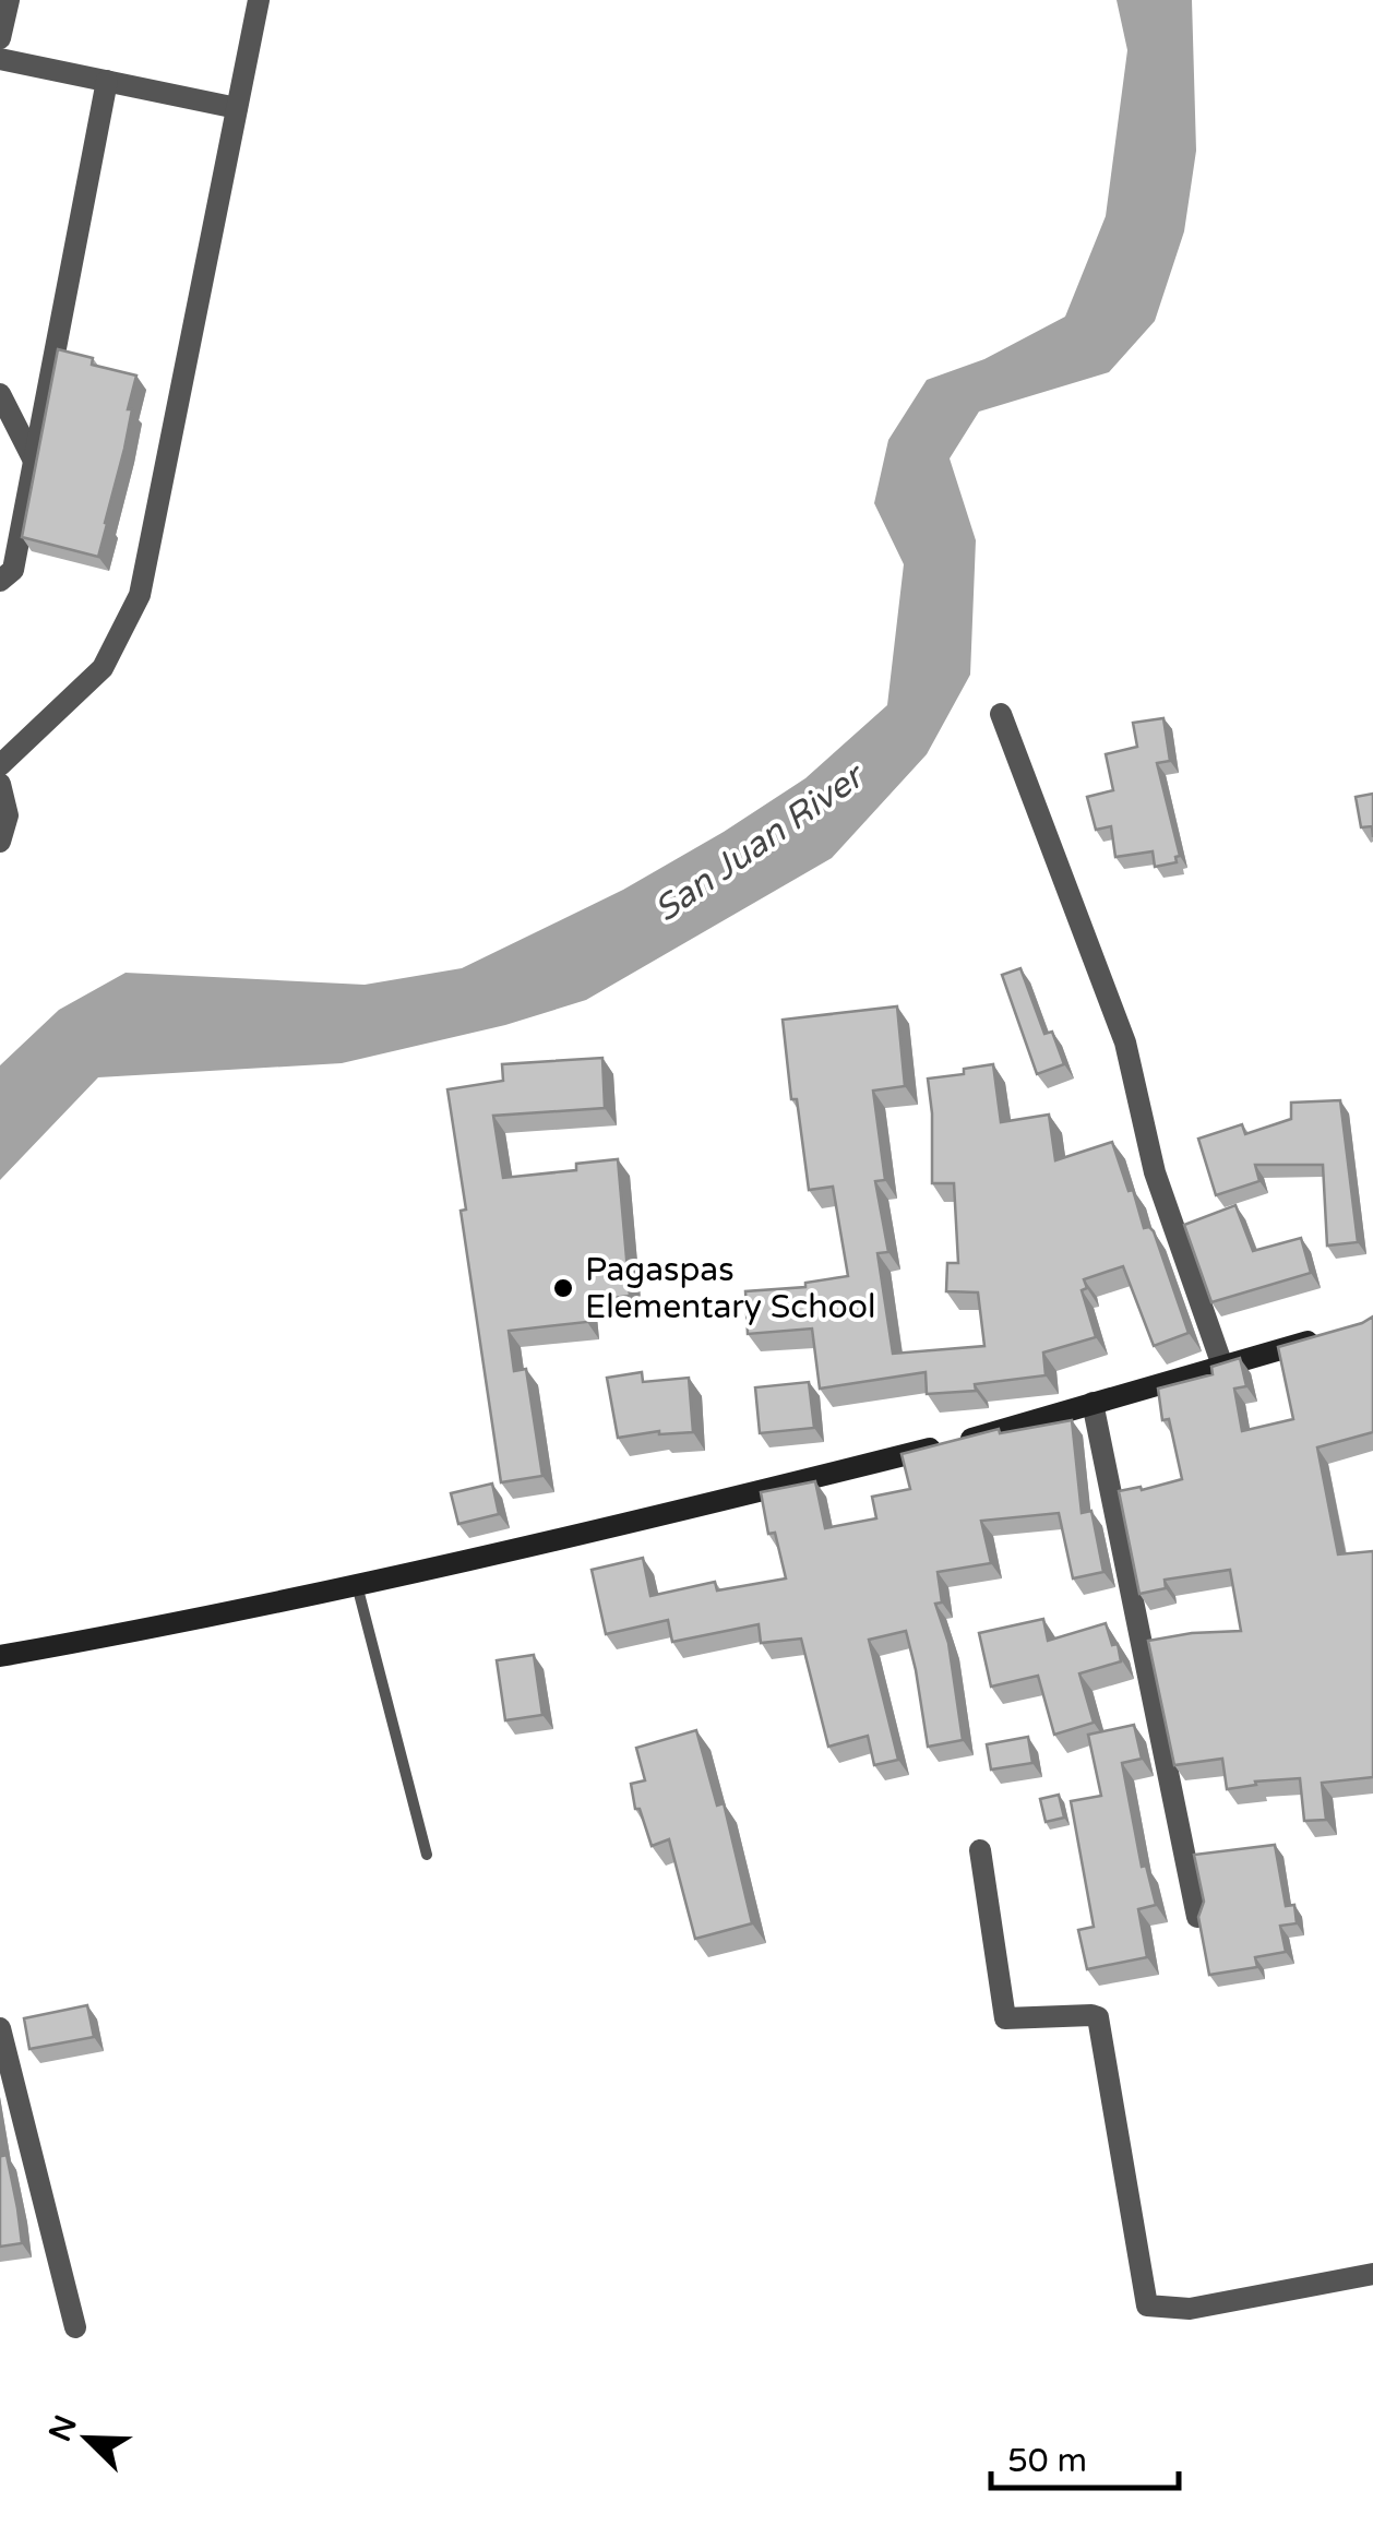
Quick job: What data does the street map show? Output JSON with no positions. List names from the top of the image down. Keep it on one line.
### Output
{"water":["San Juan River"],"places":["Pagaspas Elementary School"],"scale_bar":"50 m","north":"top left"}
